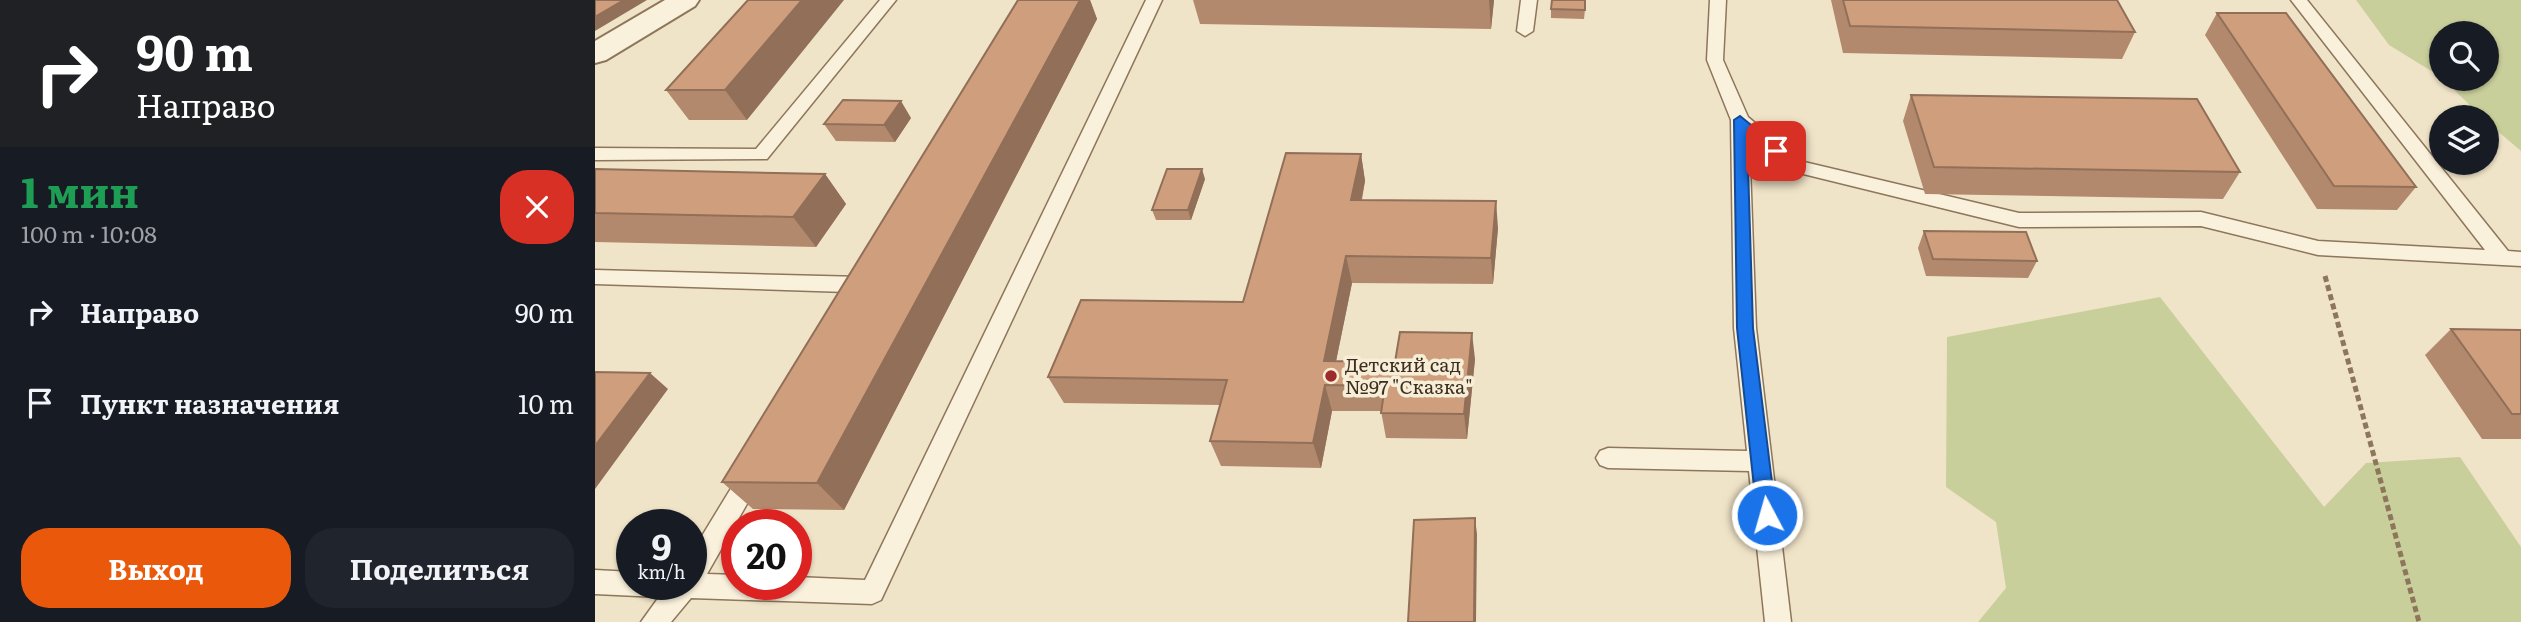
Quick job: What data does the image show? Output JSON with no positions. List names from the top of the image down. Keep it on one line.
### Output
{"places":["Детский сад №97 \"Сказка\""],"page":{"turn":["90 m","Направо"],"heading":["1 мин","100 m · 10:08"],"list":[{"name":"Направо","value":"90 m"},{"name":"Пункт назначения","value":"10 m"}],"speed":"9 km/h","limit":"20","buttons":["Выход","Поделиться"]}}
